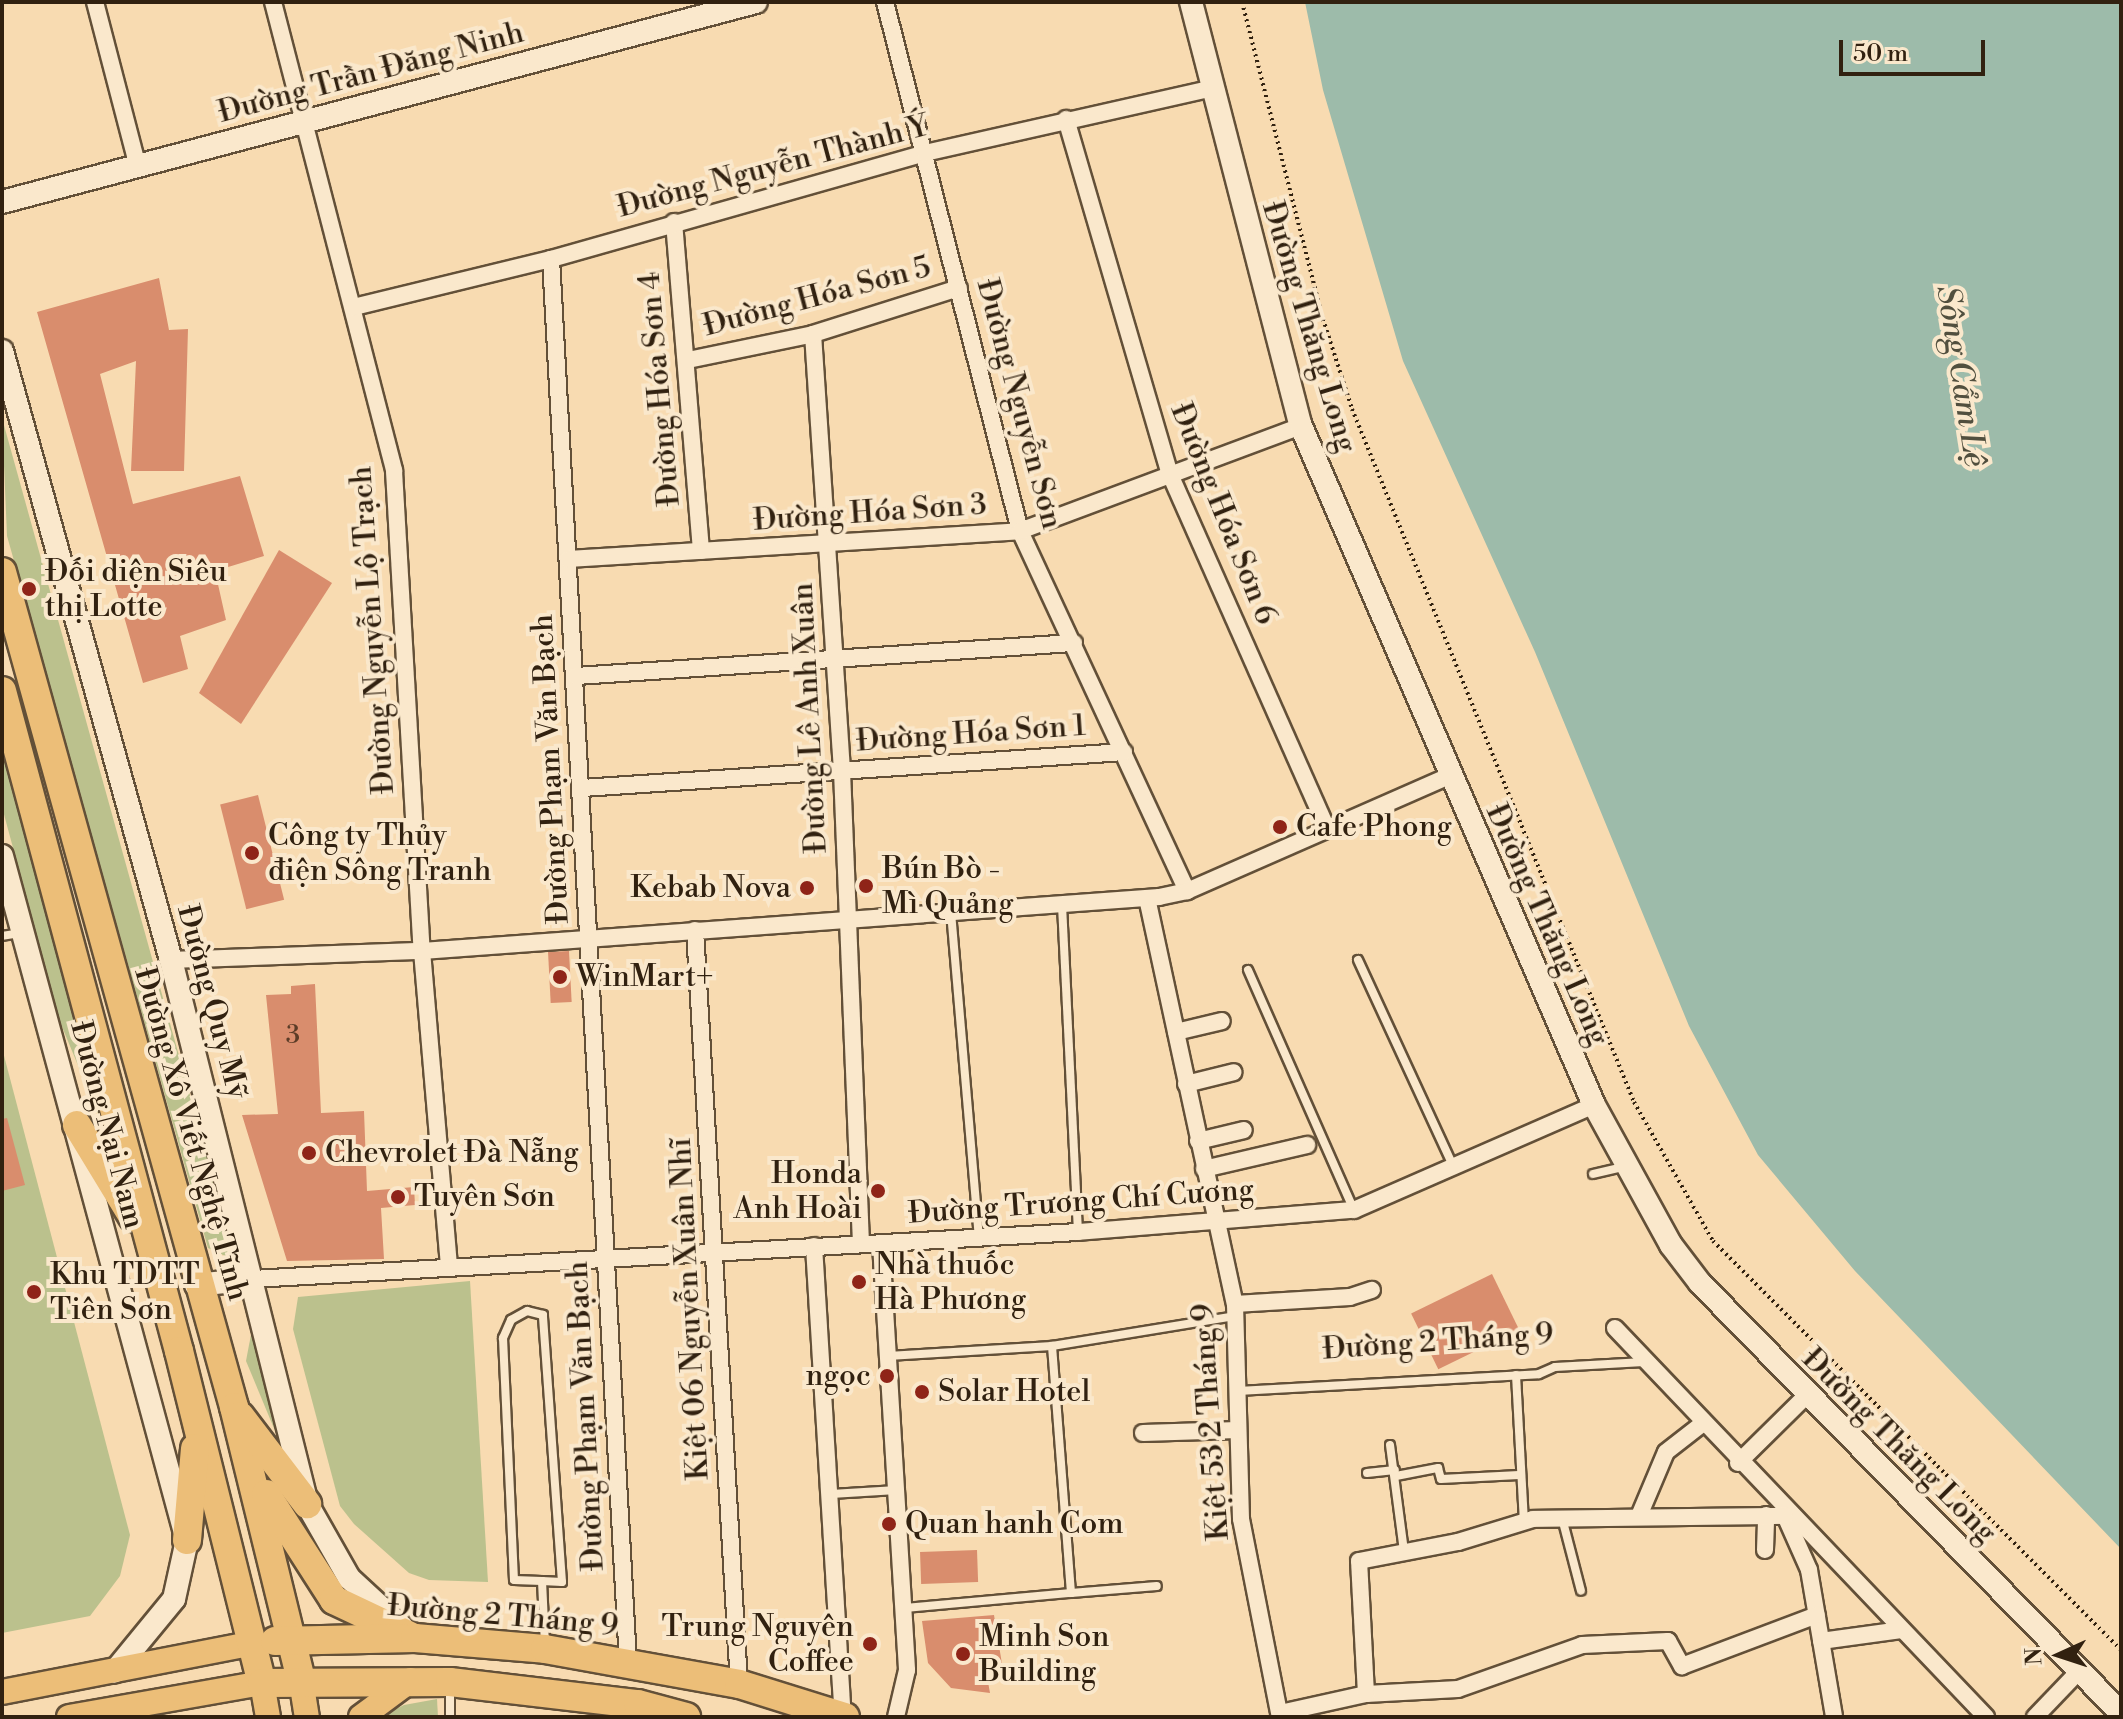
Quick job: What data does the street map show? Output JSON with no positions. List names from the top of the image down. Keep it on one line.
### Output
{"streets":{"highway":["Đường Xô Viết Nghệ Tĩnh","Đường 2 Tháng 9"],"street":["Đường Trần Đăng Ninh","Đường Nguyễn Thành Ý","Đường Hóa Sơn 5","Đường Thăng Long","Đường Hóa Sơn 4","Đường Nguyễn Sơn","Đường Hóa Sơn 3","Đường Hóa Sơn 6","Đường Nguyễn Lộ Trạch","Đường Lê Anh Xuân","Đường Hóa Sơn 1","Đường Phạm Văn Bạch","Đường Quy Mỹ","Đường Nại Nam","Đường Trương Chí Cương","Kiệt 06 Nguyễn Xuân Nhĩ","Kiệt 53 2 Tháng 9"]},"crossings":[["Đường Trần Đăng Ninh","Đường Nguyễn Lộ Trạch"],["Đường Nguyễn Thành Ý","Đường Thăng Long"],["Đường Nguyễn Thành Ý","Đường Hóa Sơn 4"],["Đường Nguyễn Thành Ý","Đường Nguyễn Sơn"],["Đường Nguyễn Thành Ý","Đường Hóa Sơn 6"],["Đường Nguyễn Thành Ý","Đường Nguyễn Lộ Trạch"],["Đường Nguyễn Thành Ý","Đường Phạm Văn Bạch"],["Đường Hóa Sơn 5","Đường Hóa Sơn 4"],["Đường Hóa Sơn 5","Đường Nguyễn Sơn"],["Đường Hóa Sơn 5","Đường Lê Anh Xuân"],["Đường Thăng Long","Đường Hóa Sơn 3"],["Đường Thăng Long","Đường Trương Chí Cương"],["Đường Hóa Sơn 4","Đường Hóa Sơn 3"],["Đường Nguyễn Sơn","Đường Hóa Sơn 3"],["Đường Nguyễn Sơn","Đường Hóa Sơn 1"],["Đường Hóa Sơn 3","Đường Hóa Sơn 6"],["Đường Hóa Sơn 3","Đường Lê Anh Xuân"],["Đường Hóa Sơn 3","Đường Phạm Văn Bạch"],["Đường Lê Anh Xuân","Đường Hóa Sơn 1"],["Đường Hóa Sơn 1","Đường Phạm Văn Bạch"],["Đường Phạm Văn Bạch","Đường 2 Tháng 9"],["Đường Quy Mỹ","Đường 2 Tháng 9"],["Đường Xô Viết Nghệ Tĩnh","Đường 2 Tháng 9"],["Đường Trương Chí Cương","Kiệt 53 2 Tháng 9"],["Kiệt 06 Nguyễn Xuân Nhĩ","Đường 2 Tháng 9"],["Đường 2 Tháng 9","Kiệt 53 2 Tháng 9"]],"water":["Sông Cẩm Lệ"],"places":["Đối diện Siêu thị Lotte","Cafe Phong","Công ty Thủy điện Sông Tranh","Bún Bò - Mì Quảng","Kebab Nova","WinMart+","Chevrolet Đà Nẵng","Honda Anh Hoài","Tuyên Sơn","Nhà thuốc Hà Phương","Khu TDTT Tiên Sơn","ngọc","Solar Hotel","Quan hanh Com","Trung Nguyên Coffee","Minh Son Building"],"house_numbers":["3"],"scale_bar":"50 m","north":"left"}
